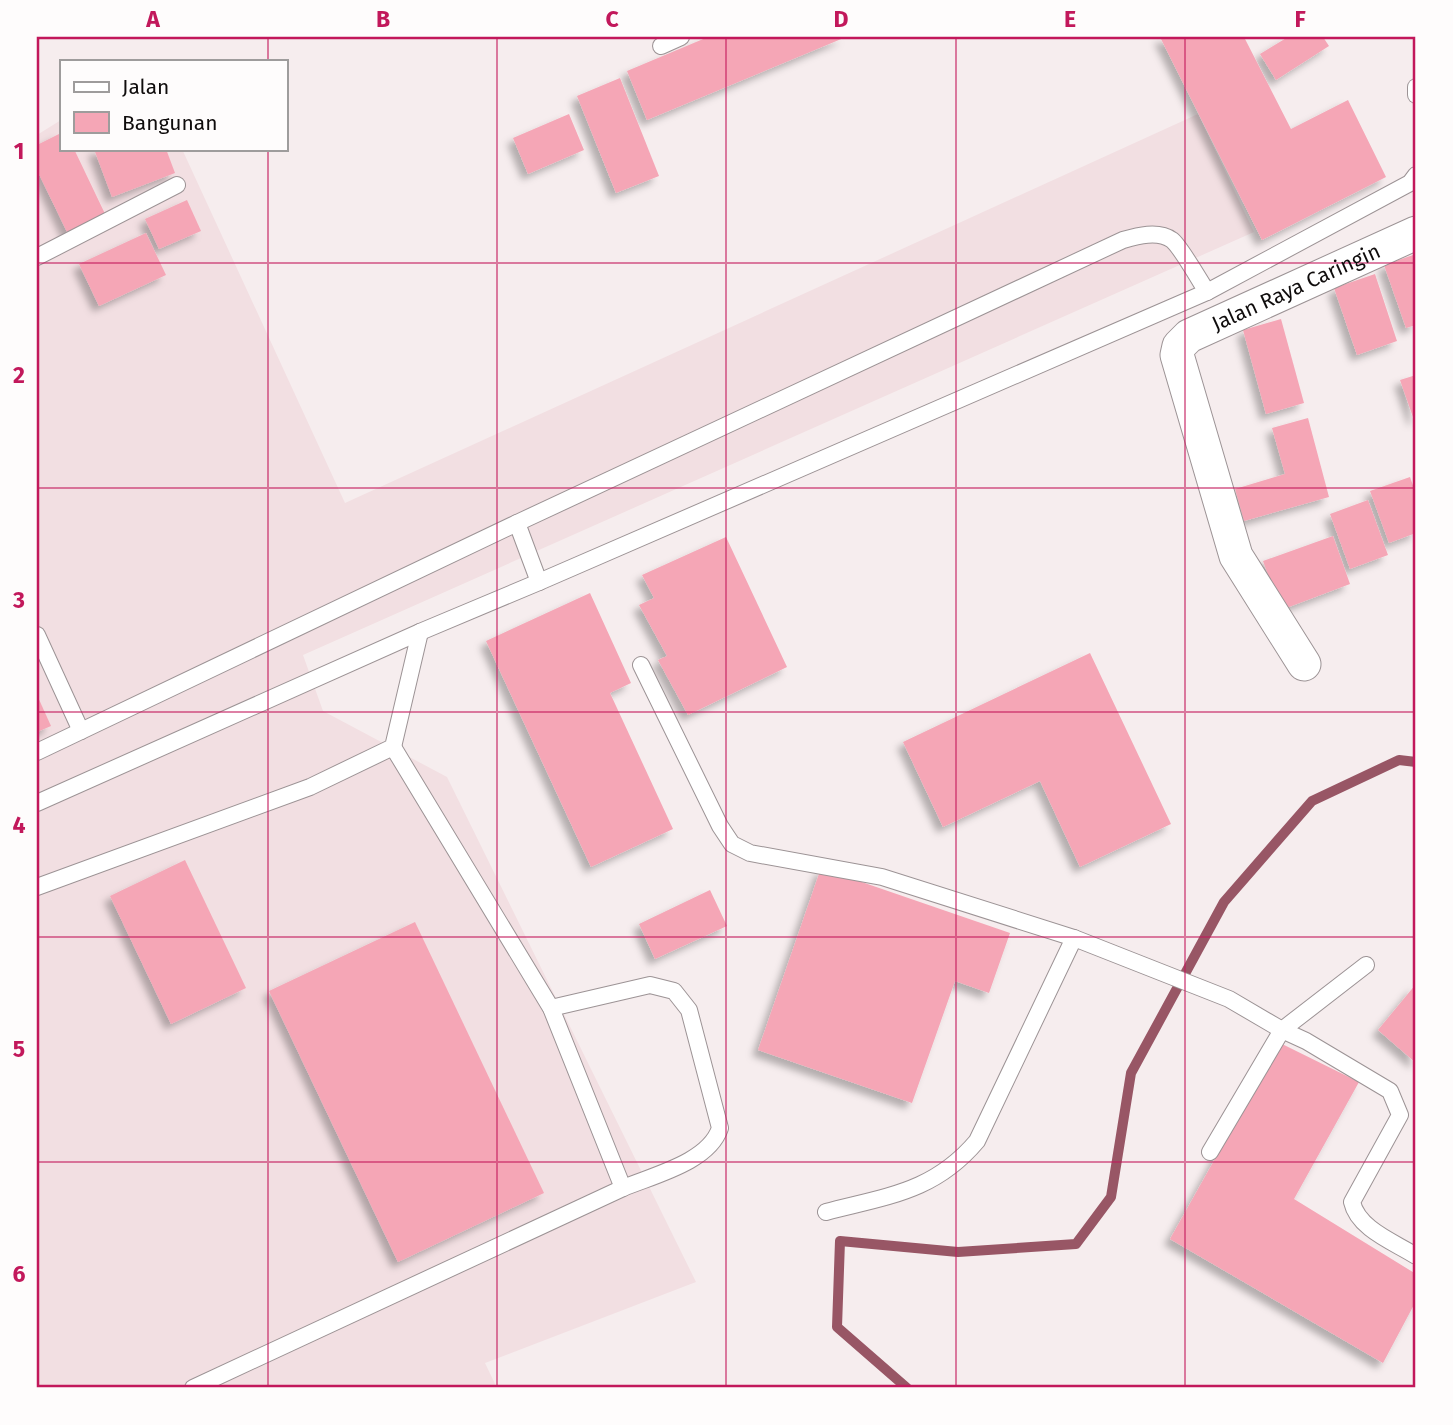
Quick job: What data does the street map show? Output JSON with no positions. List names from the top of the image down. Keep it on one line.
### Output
{"streets":{"street":["Jalan Raya Caringin"]},"legend":["Jalan","Bangunan"],"grid":{"columns":["A","B","C","D","E","F"],"rows":["1","2","3","4","5","6"]}}
